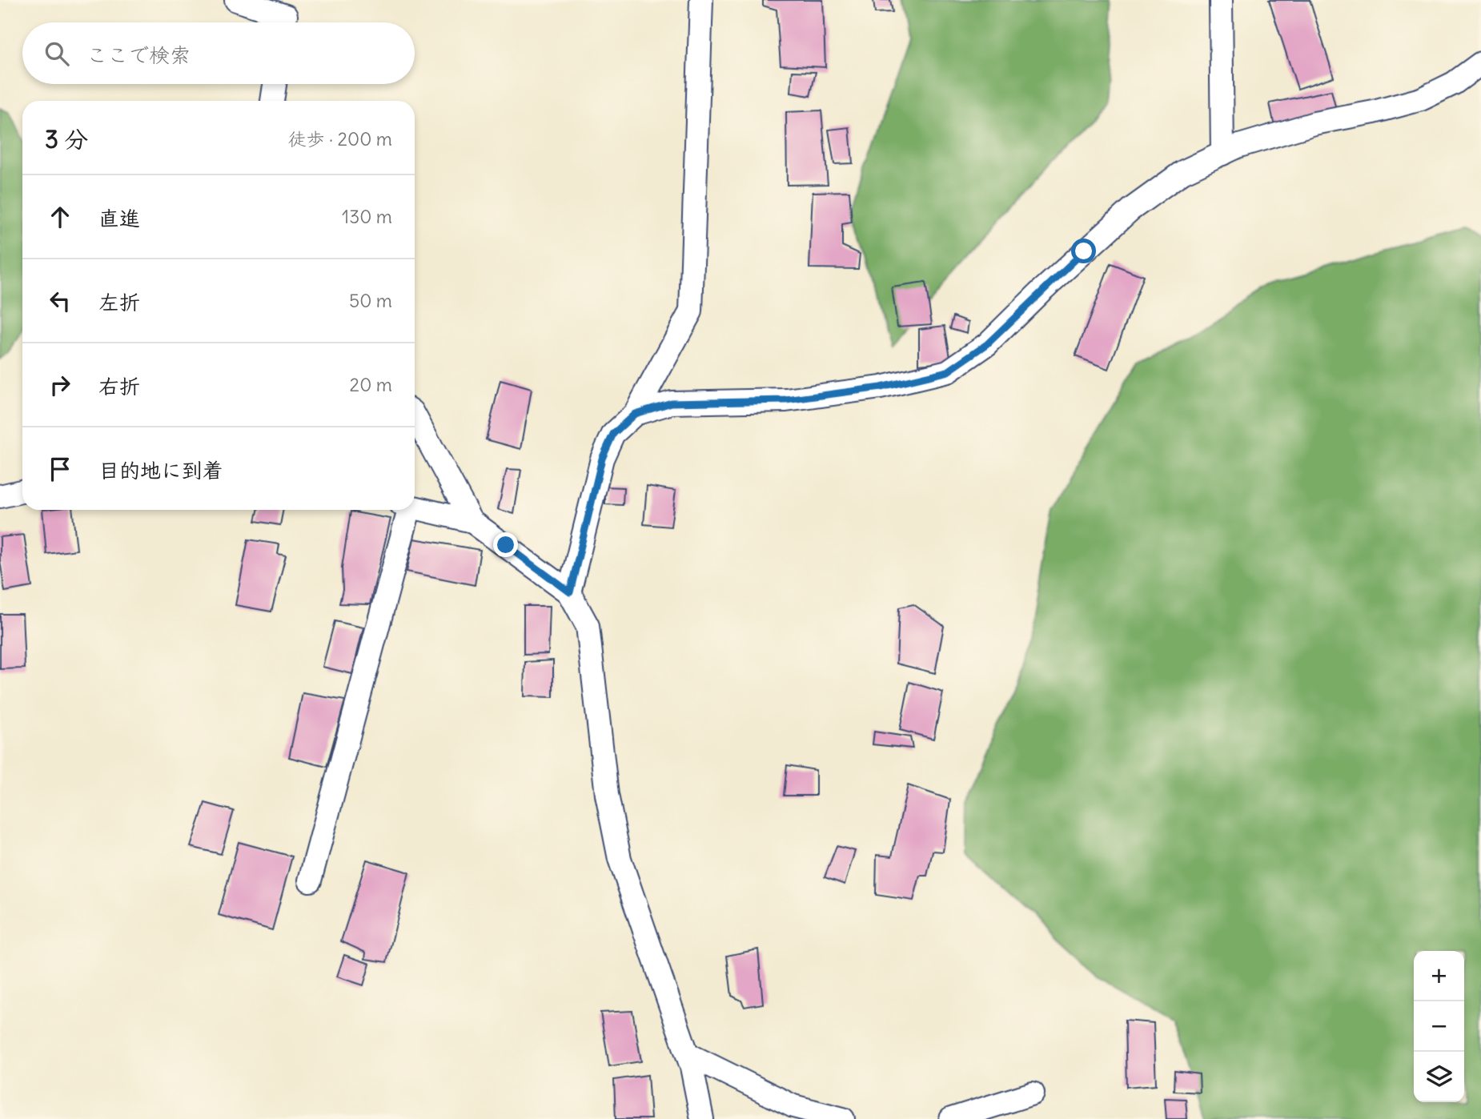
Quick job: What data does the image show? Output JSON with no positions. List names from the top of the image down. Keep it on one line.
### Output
{"page":{"search":"ここで検索","heading":["3 分","徒歩 · 200 m"],"list":[["直進","130 m"],["左折","50 m"],["右折","20 m"],"目的地に到着"],"map_buttons":["+","−"]}}
